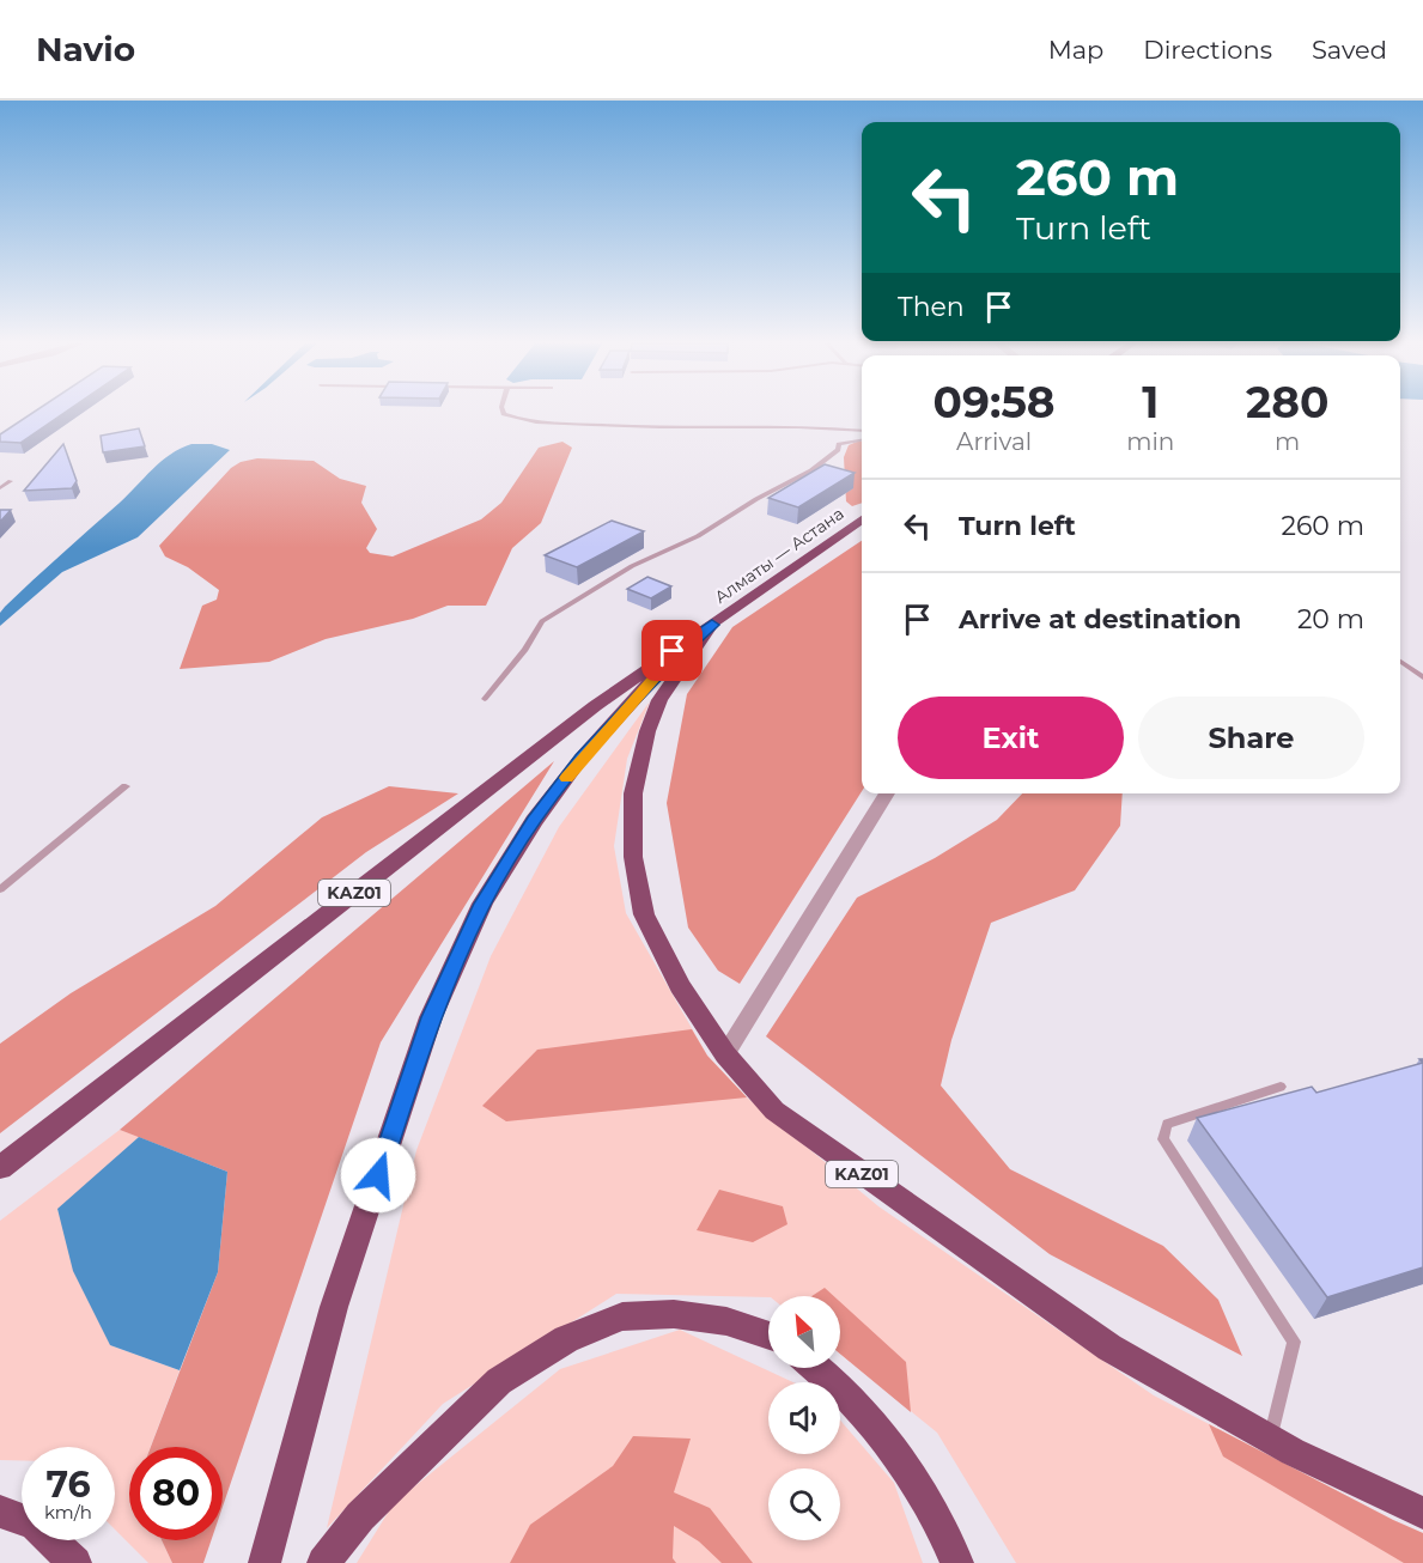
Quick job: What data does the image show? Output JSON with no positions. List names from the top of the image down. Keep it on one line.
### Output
{"streets":{"highway":["Алматы — Астана","KАZ01"]},"crossings":[["Алматы — Астана","KАZ01"]],"north":"top left","page":{"header":"Navio","nav":["Map","Directions","Saved"],"turn":["260 m","Turn left"],"then":"Then","eta":["09:58","Arrival","1","min","280","m"],"list":[{"name":"Turn left","value":"260 m"},{"name":"Arrive at destination","value":"20 m"}],"buttons":["Exit","Share"],"speed":"76 km/h","limit":"80"}}
